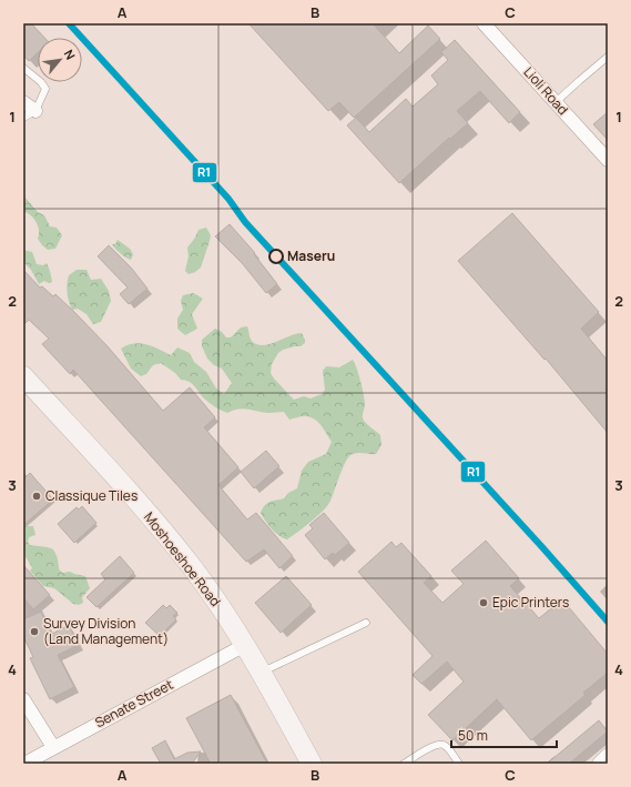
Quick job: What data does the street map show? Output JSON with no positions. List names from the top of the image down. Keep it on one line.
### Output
{"streets":{"main road":["Moshoeshoe Road"],"street":["Lioli Road","Senate Street"]},"crossings":[["Moshoeshoe Road","Senate Street"]],"places":["Maseru","Classique Tiles","Epic Printers","Survey Division (Land Management)"],"lines":["transit line R1"],"scale_bar":"50 m","north":"top right","grid":{"columns":["A","B","C"],"rows":["1","2","3","4"]}}
